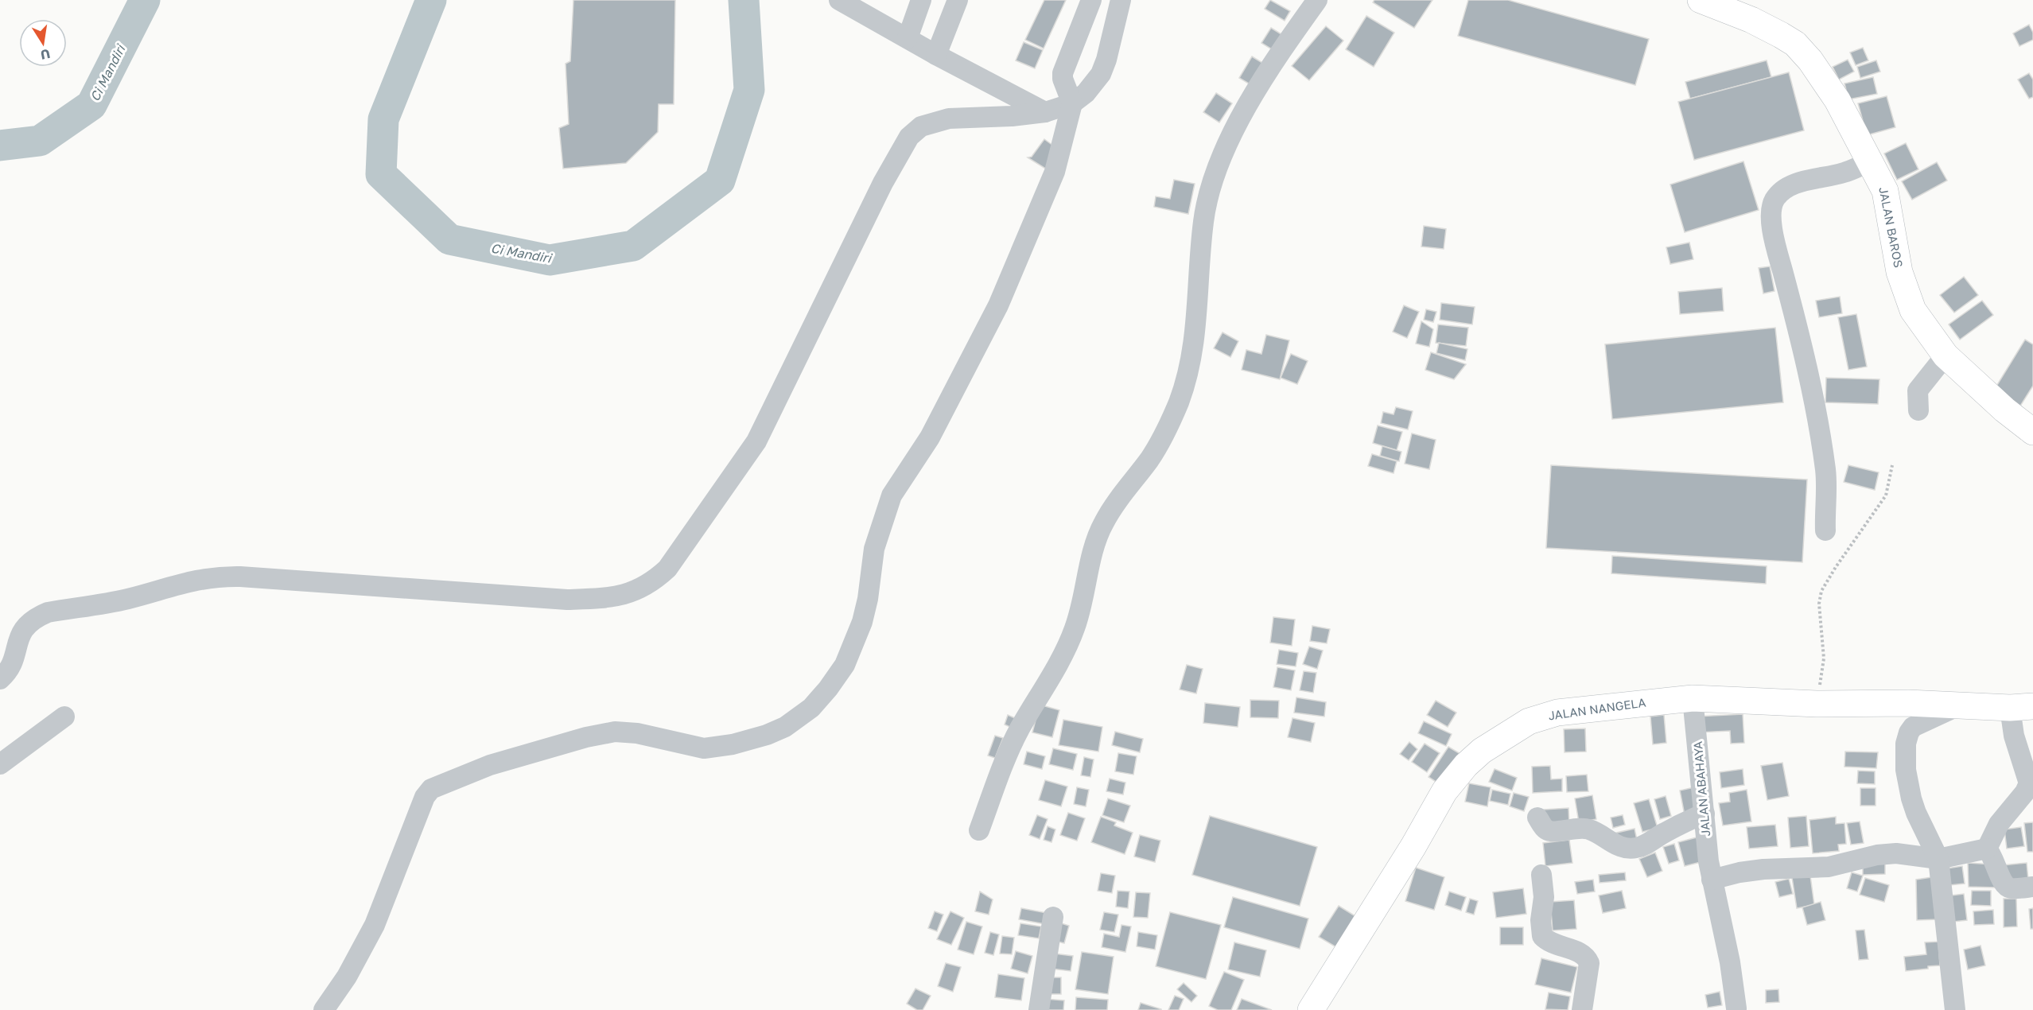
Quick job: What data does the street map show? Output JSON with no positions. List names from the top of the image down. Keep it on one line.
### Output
{"streets":{"main road":["JALAN BAROS","JALAN NANGELA"],"street":["JALAN ABAHAYA"]},"crossings":[["JALAN NANGELA","JALAN ABAHAYA"]],"water":["Ci Mandiri"],"north":"bottom"}
